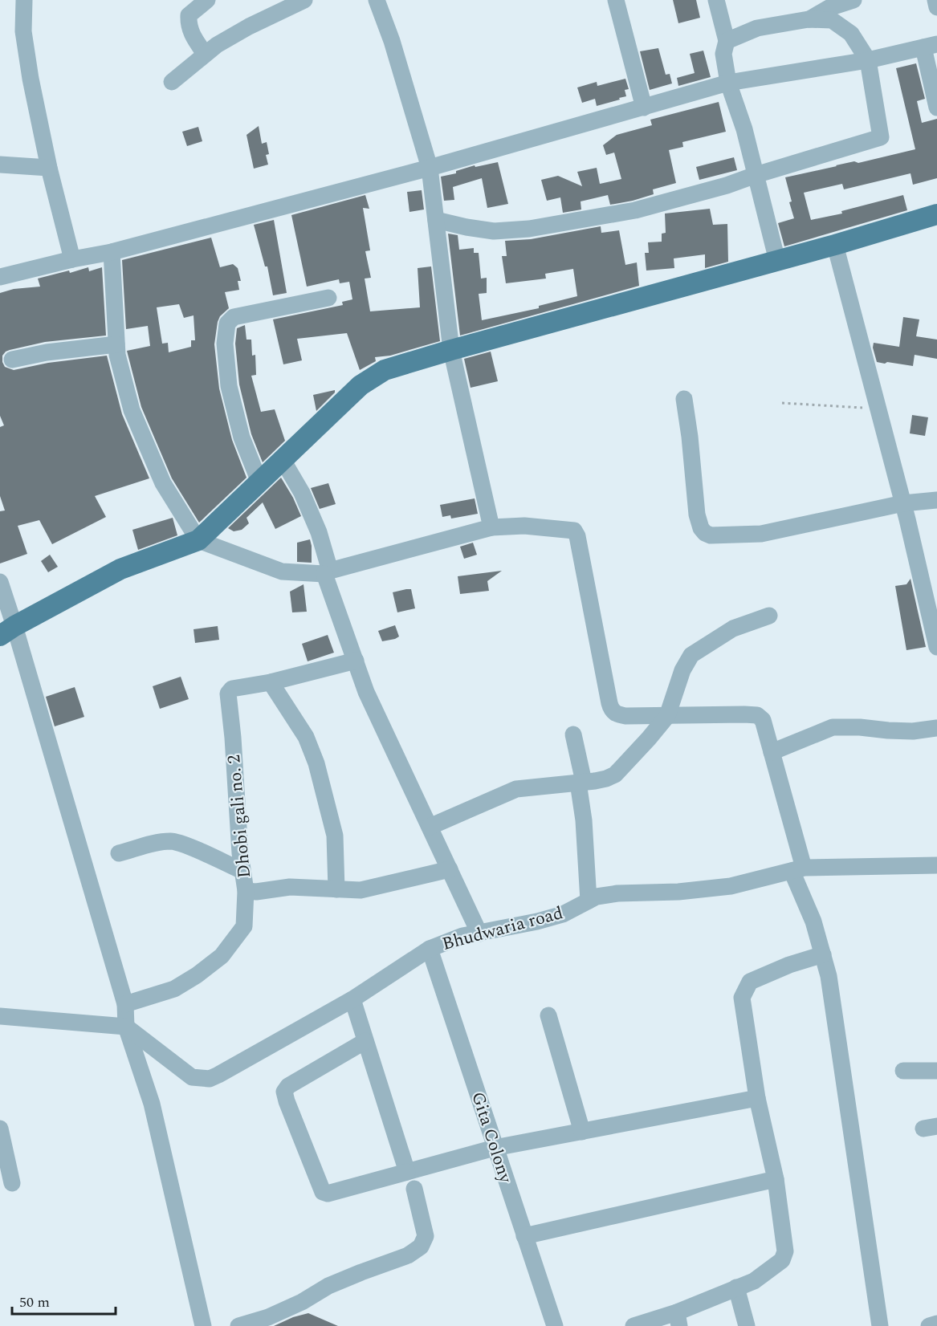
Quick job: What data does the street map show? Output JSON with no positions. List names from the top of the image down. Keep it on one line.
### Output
{"streets":{"street":["Dhobi gali no. 2","Bhudwaria road","Gita Colony"]},"crossings":[["Bhudwaria road","Gita Colony"]],"scale_bar":"50 m"}
